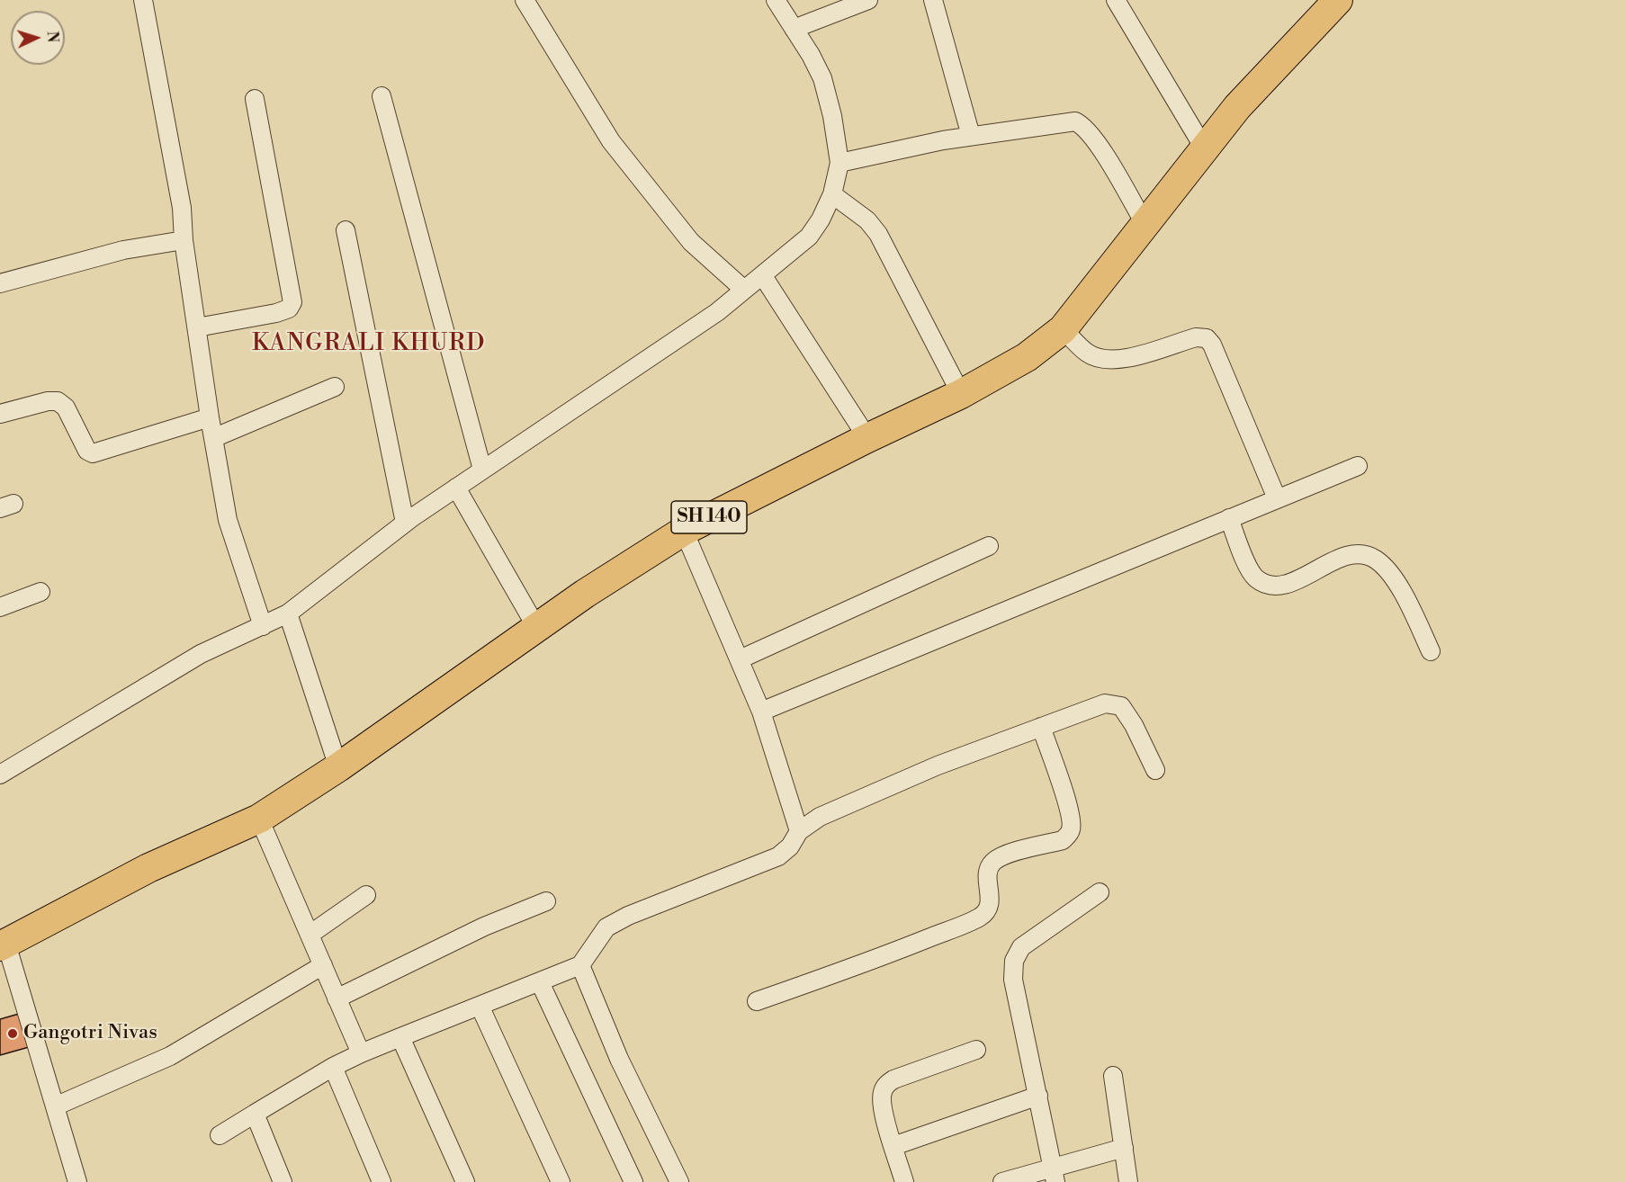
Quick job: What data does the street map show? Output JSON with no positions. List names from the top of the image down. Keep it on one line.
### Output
{"streets":{"main road":["SH 140"]},"districts":["KANGRALI KHURD"],"places":["Gangotri Nivas"],"north":"right"}
